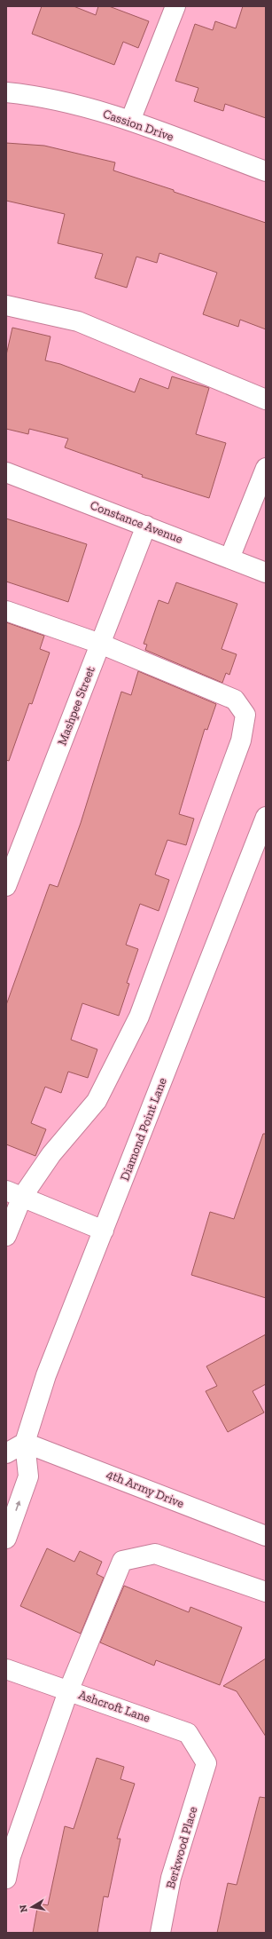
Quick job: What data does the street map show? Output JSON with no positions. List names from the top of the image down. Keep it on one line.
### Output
{"streets":{"street":["Cassion Drive","Constance Avenue","Mashpee Street","Diamond Point Lane","4th Army Drive","Ashcroft Lane","Berkwood Place"]},"crossings":[["Constance Avenue","Mashpee Street"],["Diamond Point Lane","4th Army Drive"],["Ashcroft Lane","Berkwood Place"]],"north":"left"}
